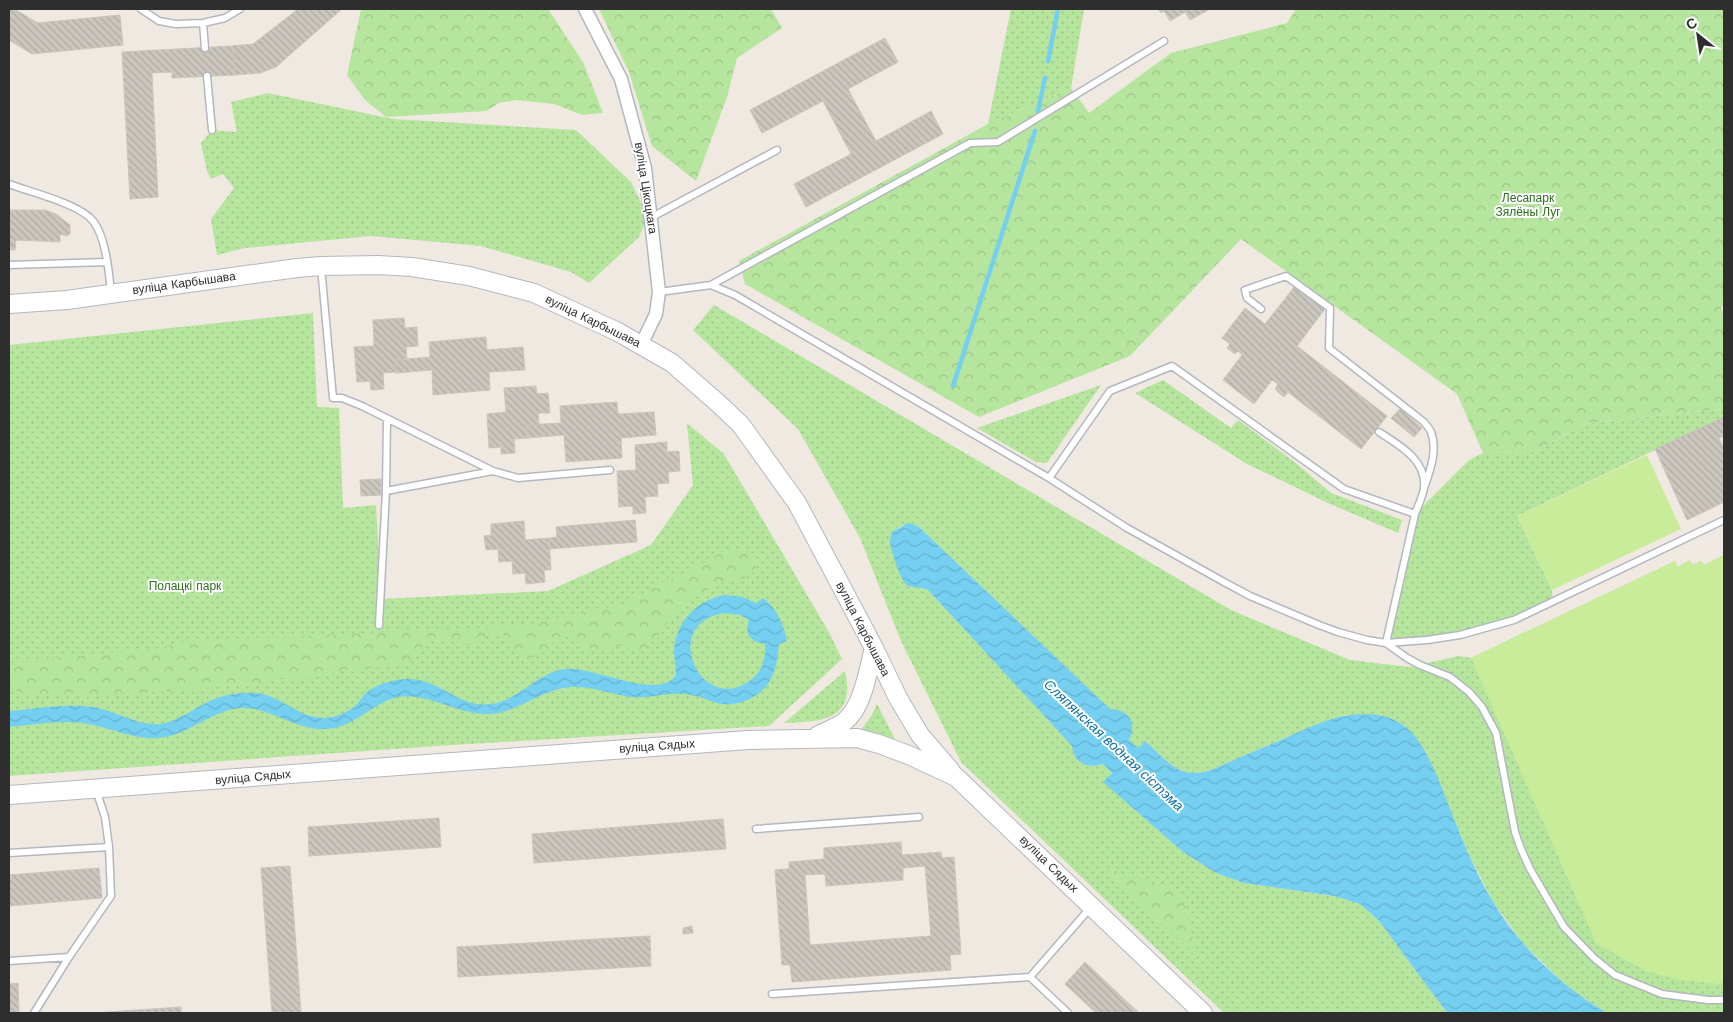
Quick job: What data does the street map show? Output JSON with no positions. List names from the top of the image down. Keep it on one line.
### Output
{"streets":{"main road":["вуліца Карбышава","вуліца Сядых"],"street":["вуліца Цікоцкага"]},"crossings":[["вуліца Цікоцкага","вуліца Карбышава"],["вуліца Карбышава","вуліца Сядых"]],"water":["Сляпянская водная сістэма"],"parks":["Лесапарк Зялёны Луг","Полацкі парк"],"north":"top left"}
